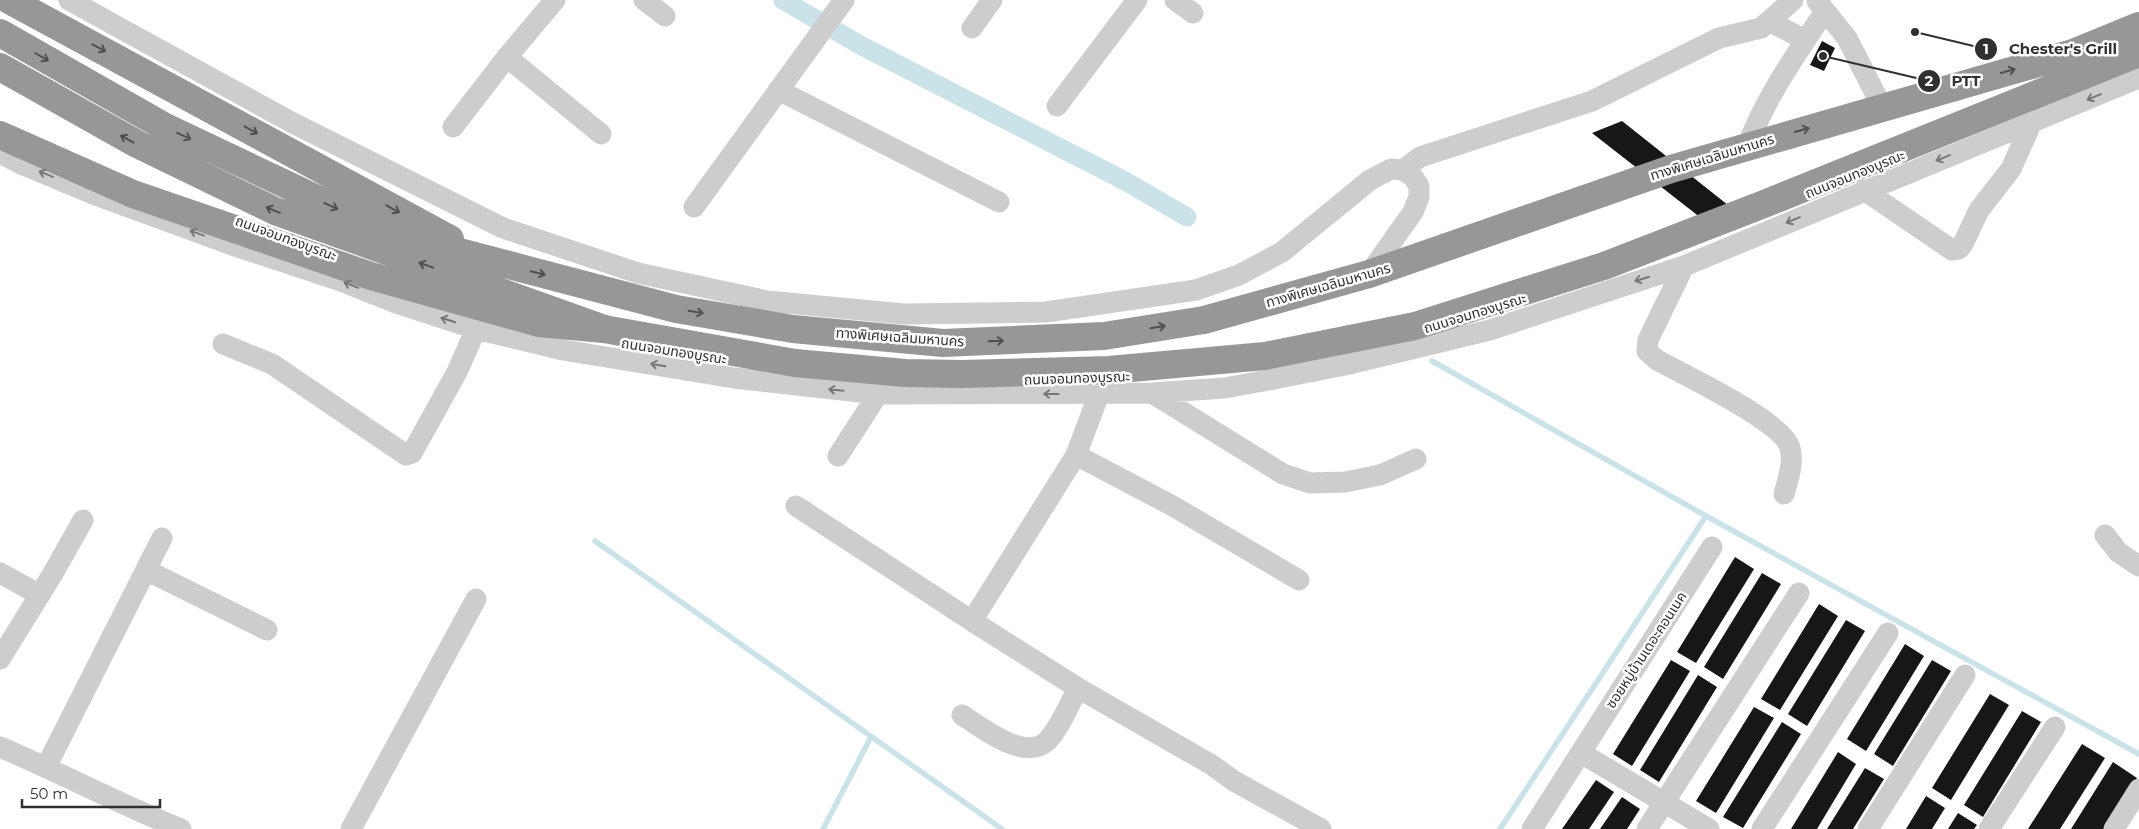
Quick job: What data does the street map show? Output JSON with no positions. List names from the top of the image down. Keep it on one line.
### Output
{"streets":{"highway":["ทางพิเศษเฉลิมมหานคร"],"street":["ถนนจอมทองบูรณะ","ซอยหมู่บ้านเดอะคอนเนค"]},"places":["Chester's Grill","PTT"],"scale_bar":"50 m"}
